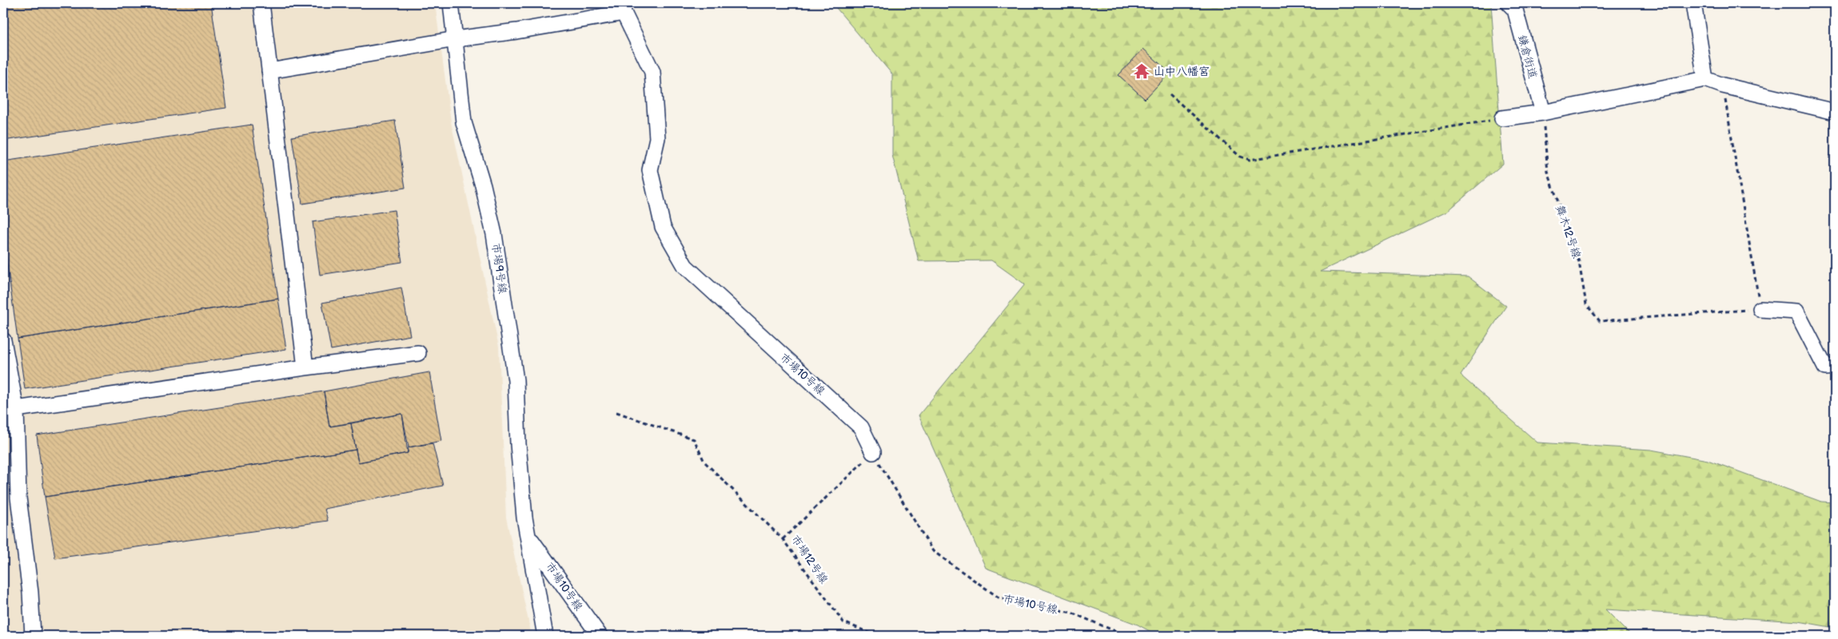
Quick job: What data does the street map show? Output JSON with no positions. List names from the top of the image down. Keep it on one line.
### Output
{"streets":{"street":["鎌倉街道","市場9号線","市場10号線"],"path":["舞木12号線","市場12号線"]},"crossings":[["鎌倉街道","舞木12号線"],["市場9号線","市場10号線"],["市場10号線","市場12号線"]],"places":{"temple":["山中八幡宮"]}}
